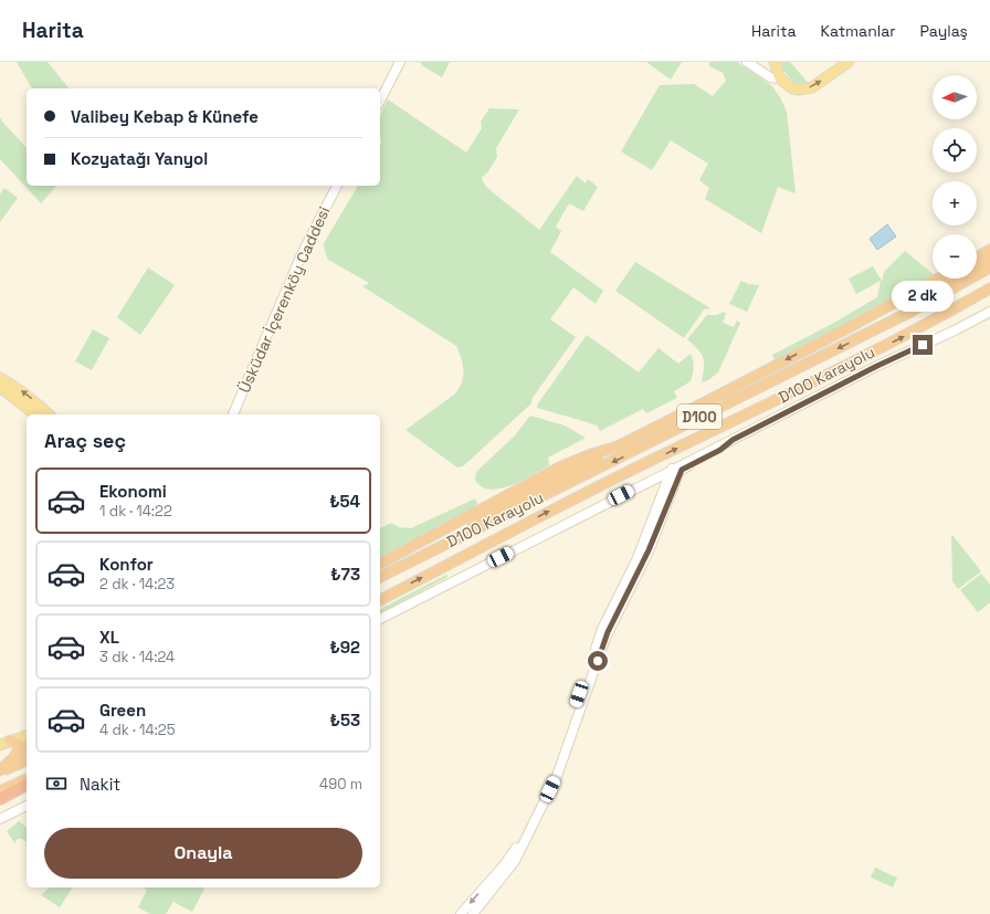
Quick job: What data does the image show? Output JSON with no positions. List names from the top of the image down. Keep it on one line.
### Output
{"streets":{"highway":["D100 Karayolu","D100"],"main road":["Üsküdar İçerenköy Caddesi"]},"north":"left","page":{"header":"Harita","nav":["Harita","Katmanlar","Paylaş"],"map_buttons":["+","−"],"banner":["Valibey Kebap & Künefe","Kozyatağı Yanyol"],"bubble":"2 dk","heading":"Araç seç","list":[{"name":"Ekonomi","note":"1 dk · 14:22","value":"₺54"},{"name":"Konfor","note":"2 dk · 14:23","value":"₺73"},{"name":"XL","note":"3 dk · 14:24","value":"₺92"},{"name":"Green","note":"4 dk · 14:25","value":"₺53"}],"pay":["Nakit","490 m"],"buttons":"Onayla"}}
